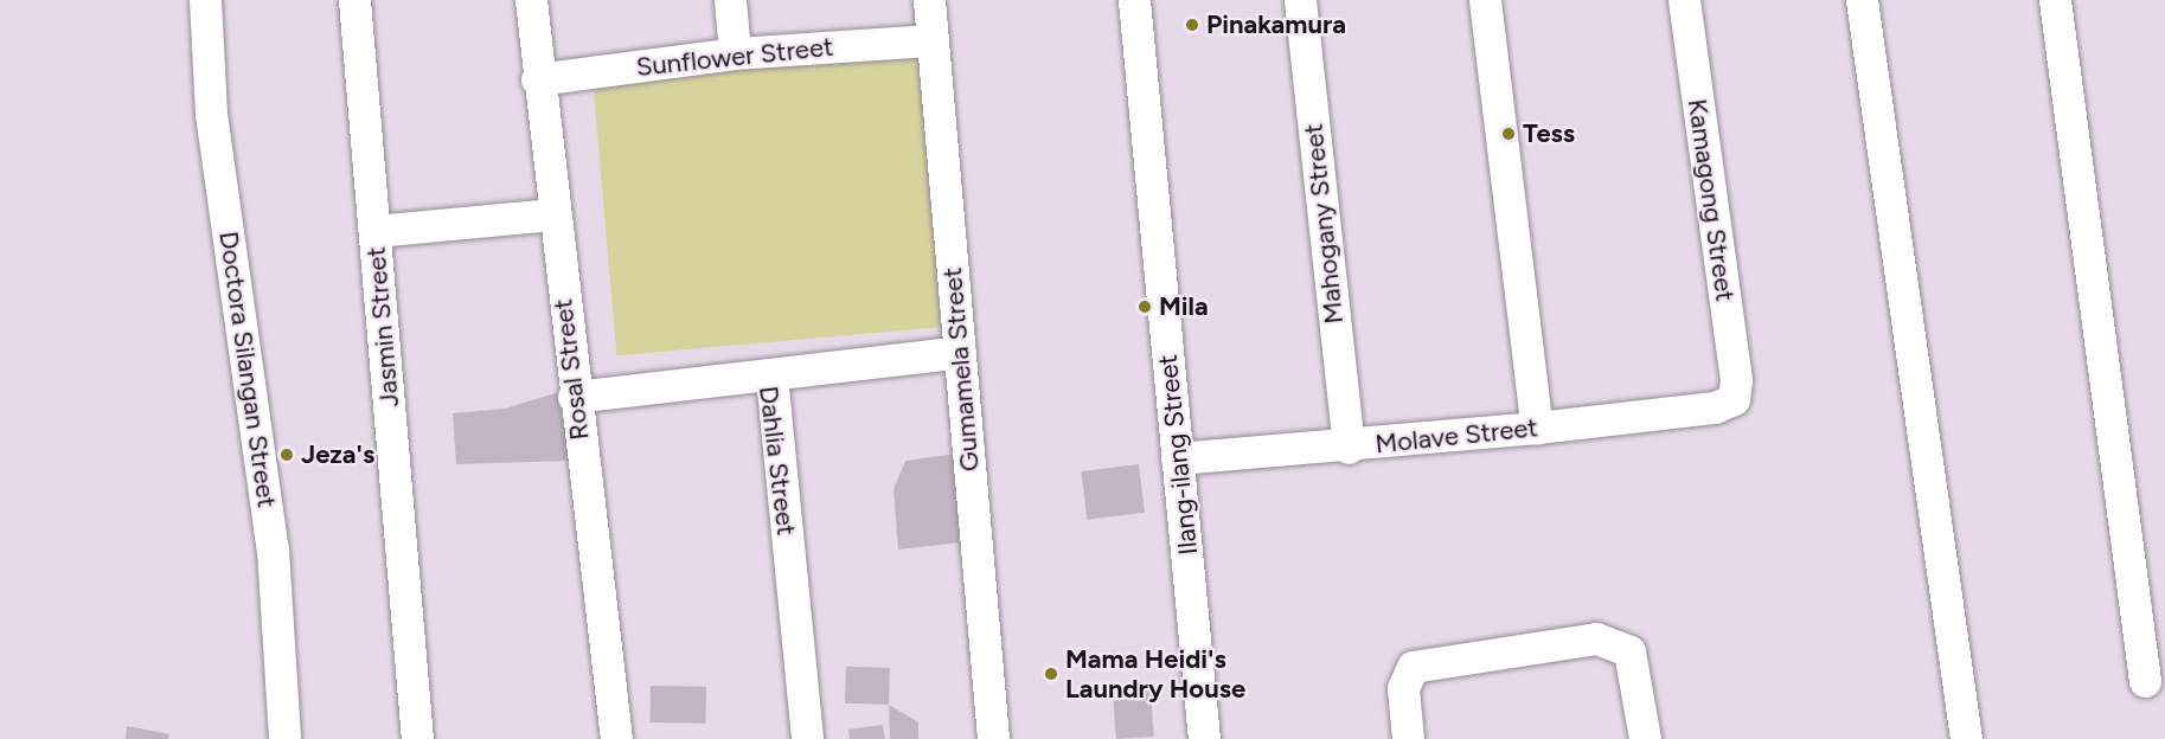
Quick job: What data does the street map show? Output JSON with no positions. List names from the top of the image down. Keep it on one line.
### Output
{"streets":{"street":["Sunflower Street","Kamagong Street","Mahogany Street","Jasmin Street","Doctora Silangan Street","Rosal Street","Gumamela Street","Molave Street","Ilang-ilang Street","Dahlia Street"]},"crossings":[["Sunflower Street","Rosal Street"],["Sunflower Street","Gumamela Street"],["Kamagong Street","Molave Street"],["Mahogany Street","Molave Street"],["Rosal Street","Dahlia Street"],["Molave Street","Ilang-ilang Street"]],"places":["Pinakamura","Tess","Mila","Jeza's","Mama Heidi's Laundry House"]}
